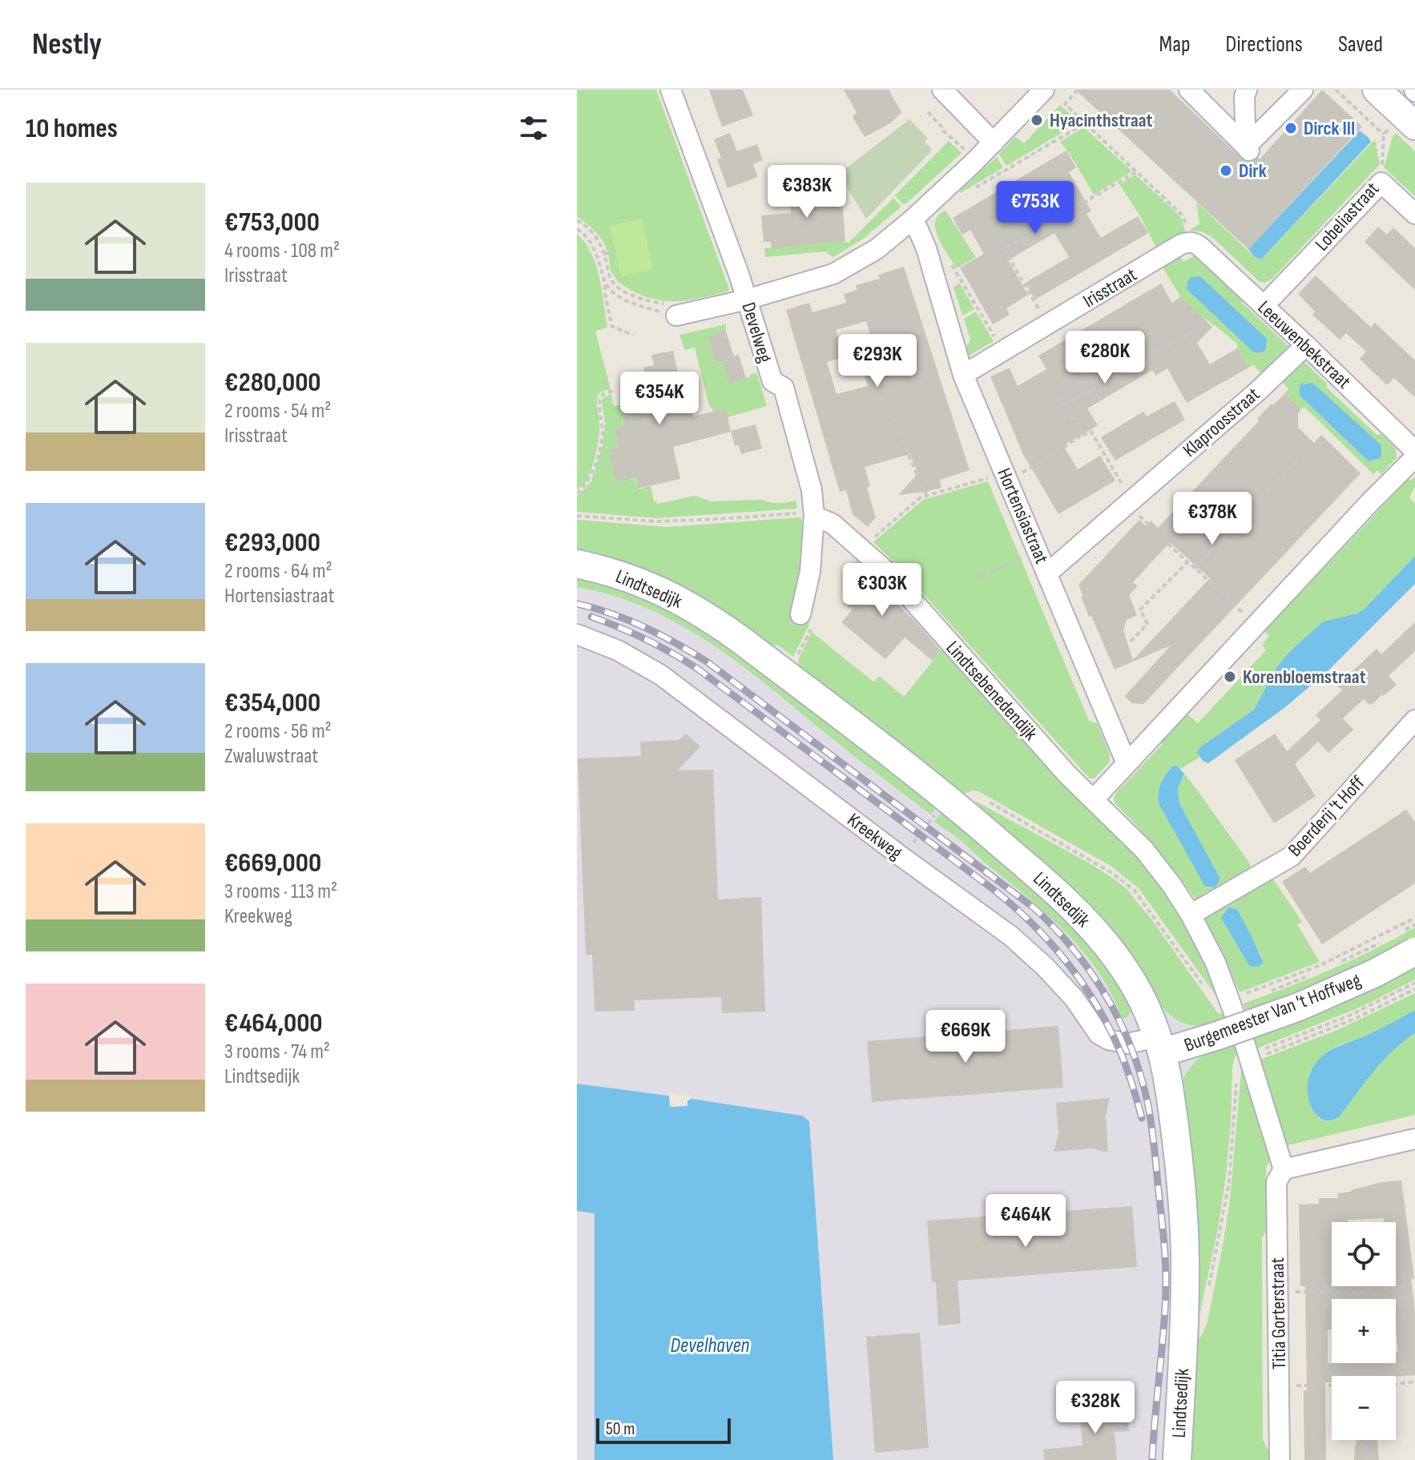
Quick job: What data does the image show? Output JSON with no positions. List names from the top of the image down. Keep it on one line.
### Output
{"streets":{"main road":["Lindtsedijk","Burgemeester Van 't Hoffweg"],"street":["Lobeliastraat","Irisstraat","Develweg","Leeuwenbekstraat","Klaproosstraat","Hortensiastraat","Lindtsebenedendijk","Boerderij 't Hoff","Kreekweg","Titia Gorterstraat"]},"crossings":[["Lobeliastraat","Leeuwenbekstraat"],["Irisstraat","Leeuwenbekstraat"],["Irisstraat","Hortensiastraat"],["Develweg","Lindtsebenedendijk"],["Leeuwenbekstraat","Klaproosstraat"],["Klaproosstraat","Hortensiastraat"],["Lindtsedijk","Kreekweg"],["Lindtsedijk","Burgemeester Van 't Hoffweg"],["Lindtsebenedendijk","Boerderij 't Hoff"],["Lindtsebenedendijk","Burgemeester Van 't Hoffweg"],["Lindtsebenedendijk","Titia Gorterstraat"],["Kreekweg","Burgemeester Van 't Hoffweg"]],"water":["Develhaven"],"places":["Hyacinthstraat","Dirck III","Dirk","Korenbloemstraat"],"scale_bar":"50 m","page":{"header":"Nestly","nav":["Map","Directions","Saved"],"heading":"10 homes","price":["€383K","€753K","€280K","€293K","€354K","€378K","€303K","€669K","€464K","€328K"],"list":[{"name":"€753,000","note":"4 rooms · 108 m² · Irisstraat"},{"name":"€280,000","note":"2 rooms · 54 m² · Irisstraat"},{"name":"€293,000","note":"2 rooms · 64 m² · Hortensiastraat"},{"name":"€354,000","note":"2 rooms · 56 m² · Zwaluwstraat"},{"name":"€669,000","note":"3 rooms · 113 m² · Kreekweg"},{"name":"€464,000","note":"3 rooms · 74 m² · Lindtsedijk"}],"map_buttons":["+","−"],"scale":"50 m"}}
